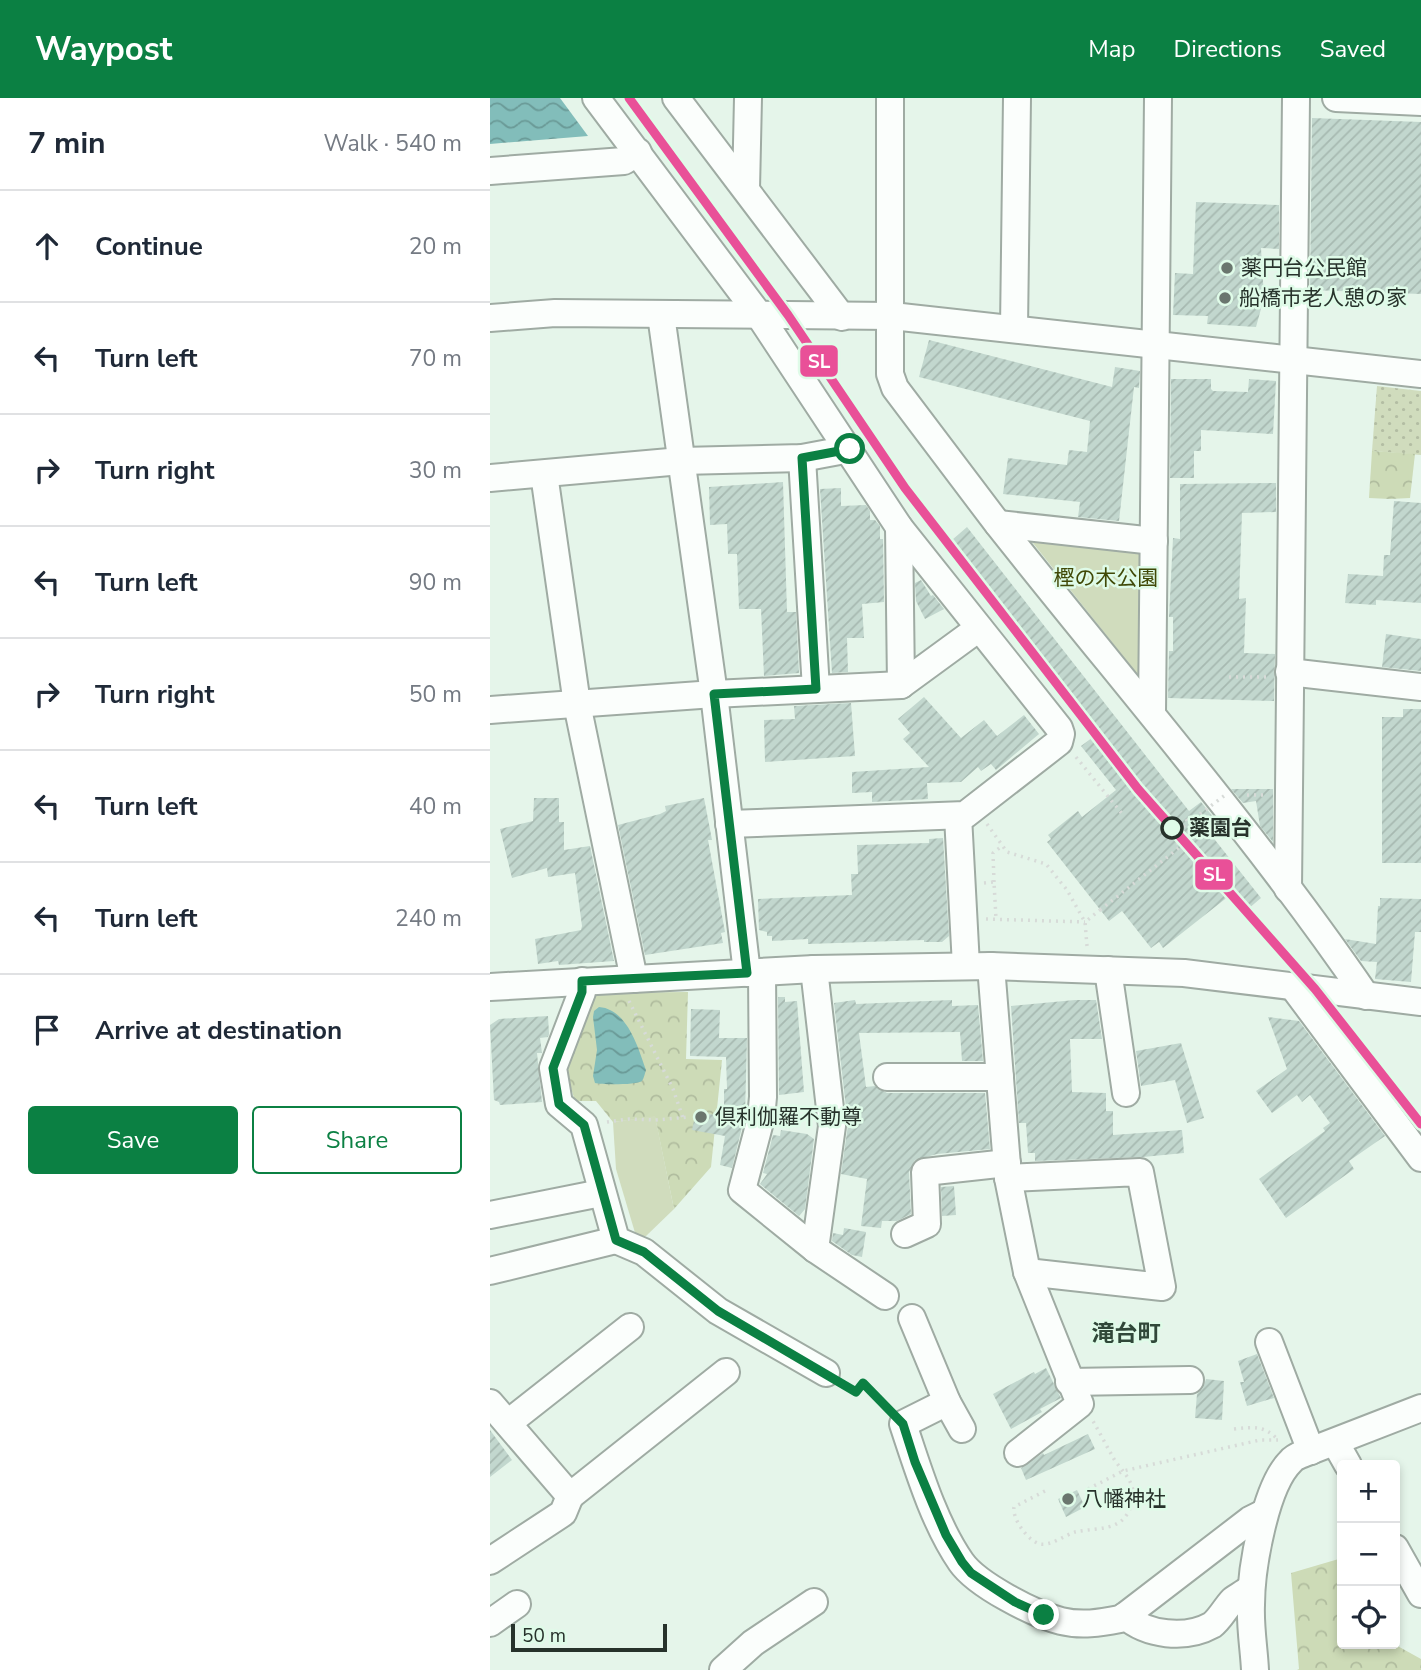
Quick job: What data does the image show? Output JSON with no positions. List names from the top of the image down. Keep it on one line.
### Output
{"districts":["滝台町"],"parks":["樫の木公園"],"places":["薬円台公民館","船橋市老人憩の家","薬園台","倶利伽羅不動尊","八幡神社"],"lines":["transit line SL"],"scale_bar":"50 m","page":{"header":"Waypost","nav":["Map","Directions","Saved"],"heading":["7 min","Walk · 540 m"],"list":[["Continue","20 m"],["Turn left","70 m"],["Turn right","30 m"],["Turn left","90 m"],["Turn right","50 m"],["Turn left","40 m"],["Turn left","240 m"],"Arrive at destination"],"buttons":["Save","Share"],"map_buttons":["+","−"],"scale":"50 m"}}
